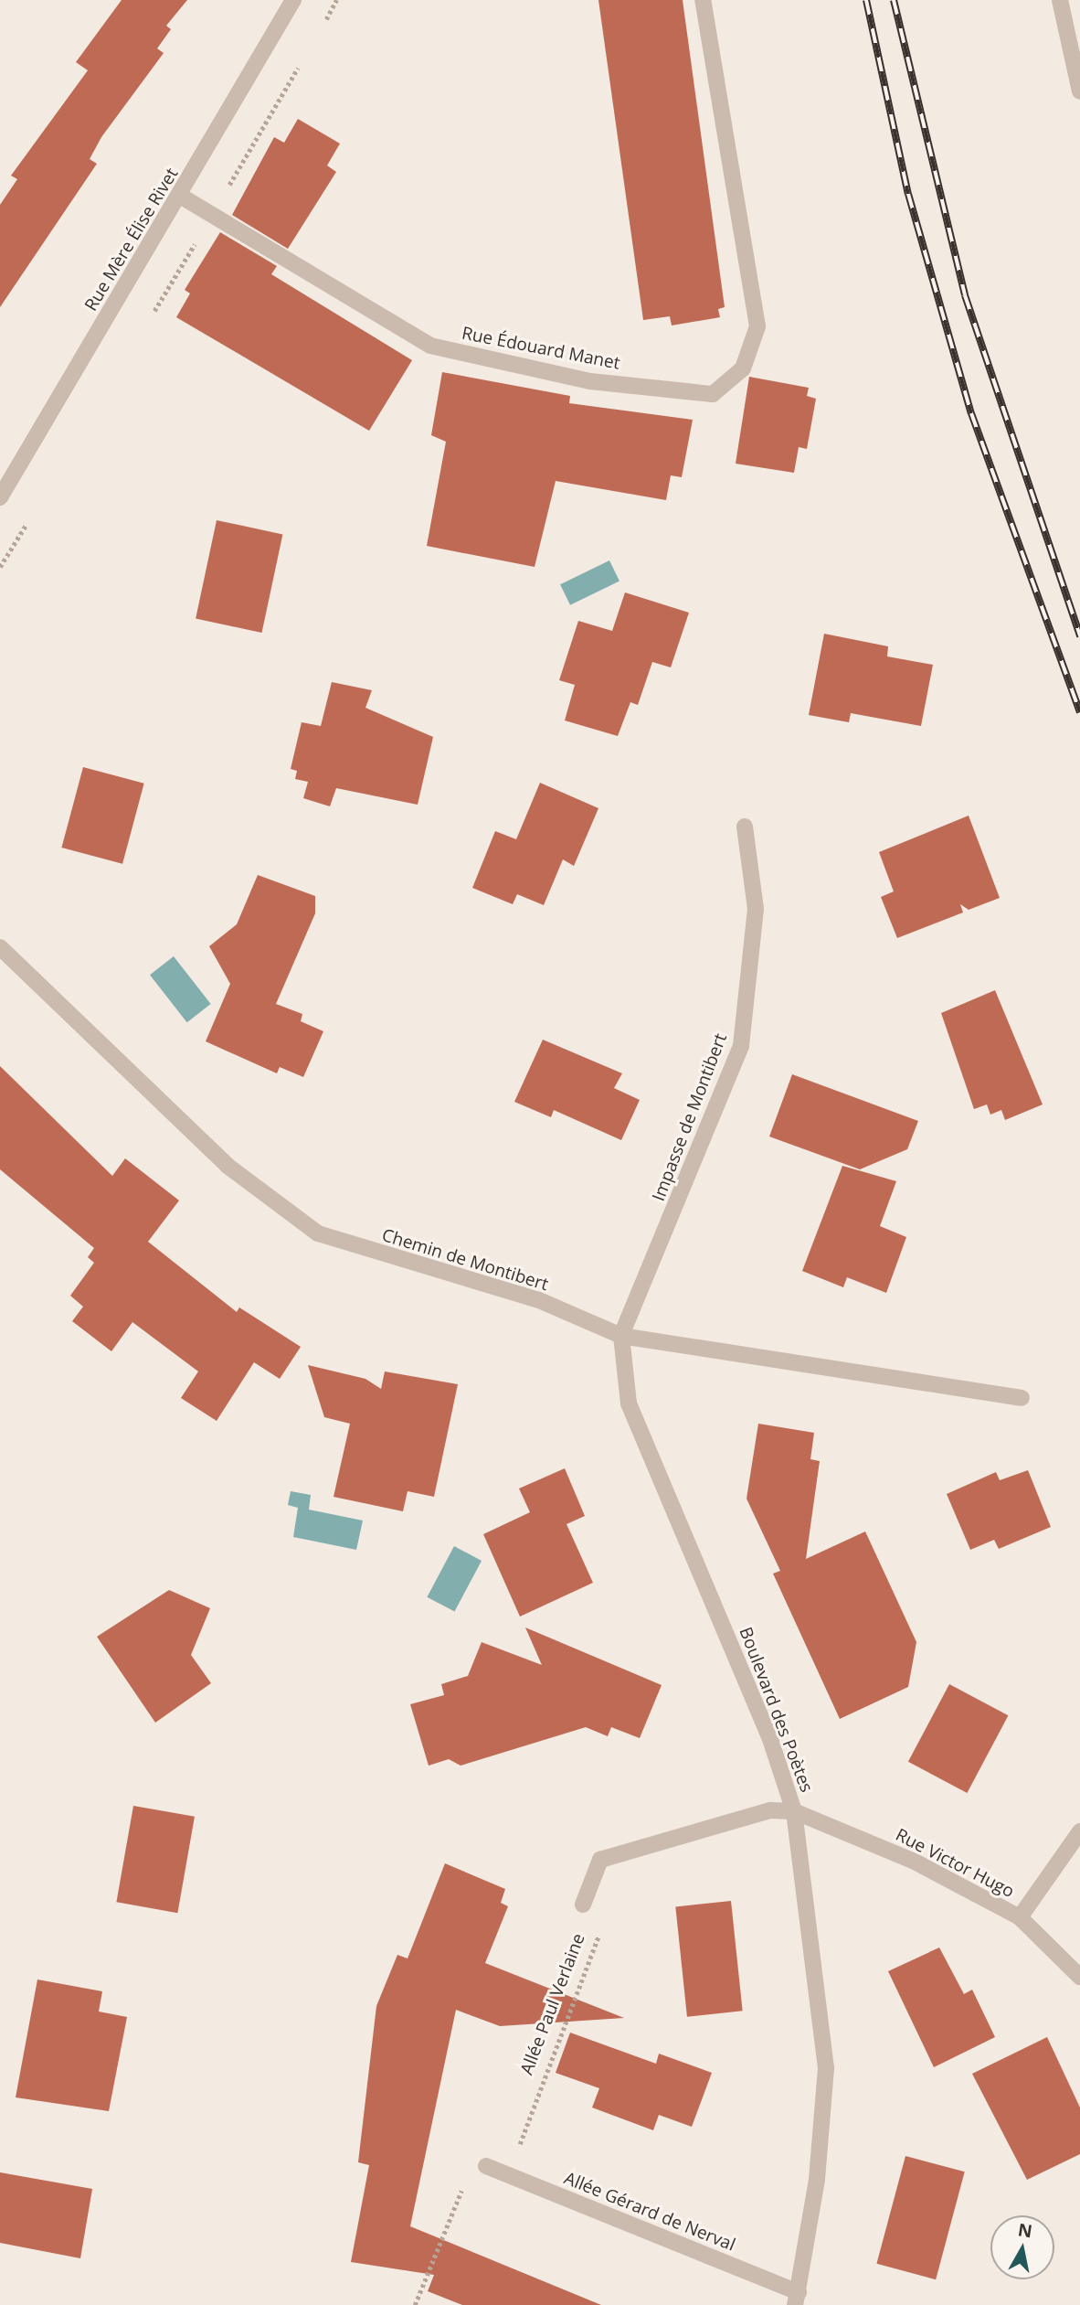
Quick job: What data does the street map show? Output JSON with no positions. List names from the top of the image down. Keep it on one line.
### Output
{"streets":{"street":["Rue Mère Élise Rivet","Rue Édouard Manet","Impasse de Montibert","Chemin de Montibert","Boulevard des Poètes","Rue Victor Hugo","Allée Gérard de Nerval"],"path":["Allée Paul Verlaine"]},"crossings":[["Rue Mère Élise Rivet","Rue Édouard Manet"],["Impasse de Montibert","Chemin de Montibert"],["Impasse de Montibert","Boulevard des Poètes"],["Chemin de Montibert","Boulevard des Poètes"],["Boulevard des Poètes","Rue Victor Hugo"],["Boulevard des Poètes","Allée Gérard de Nerval"],["Allée Paul Verlaine","Allée Gérard de Nerval"]],"north":"top"}
